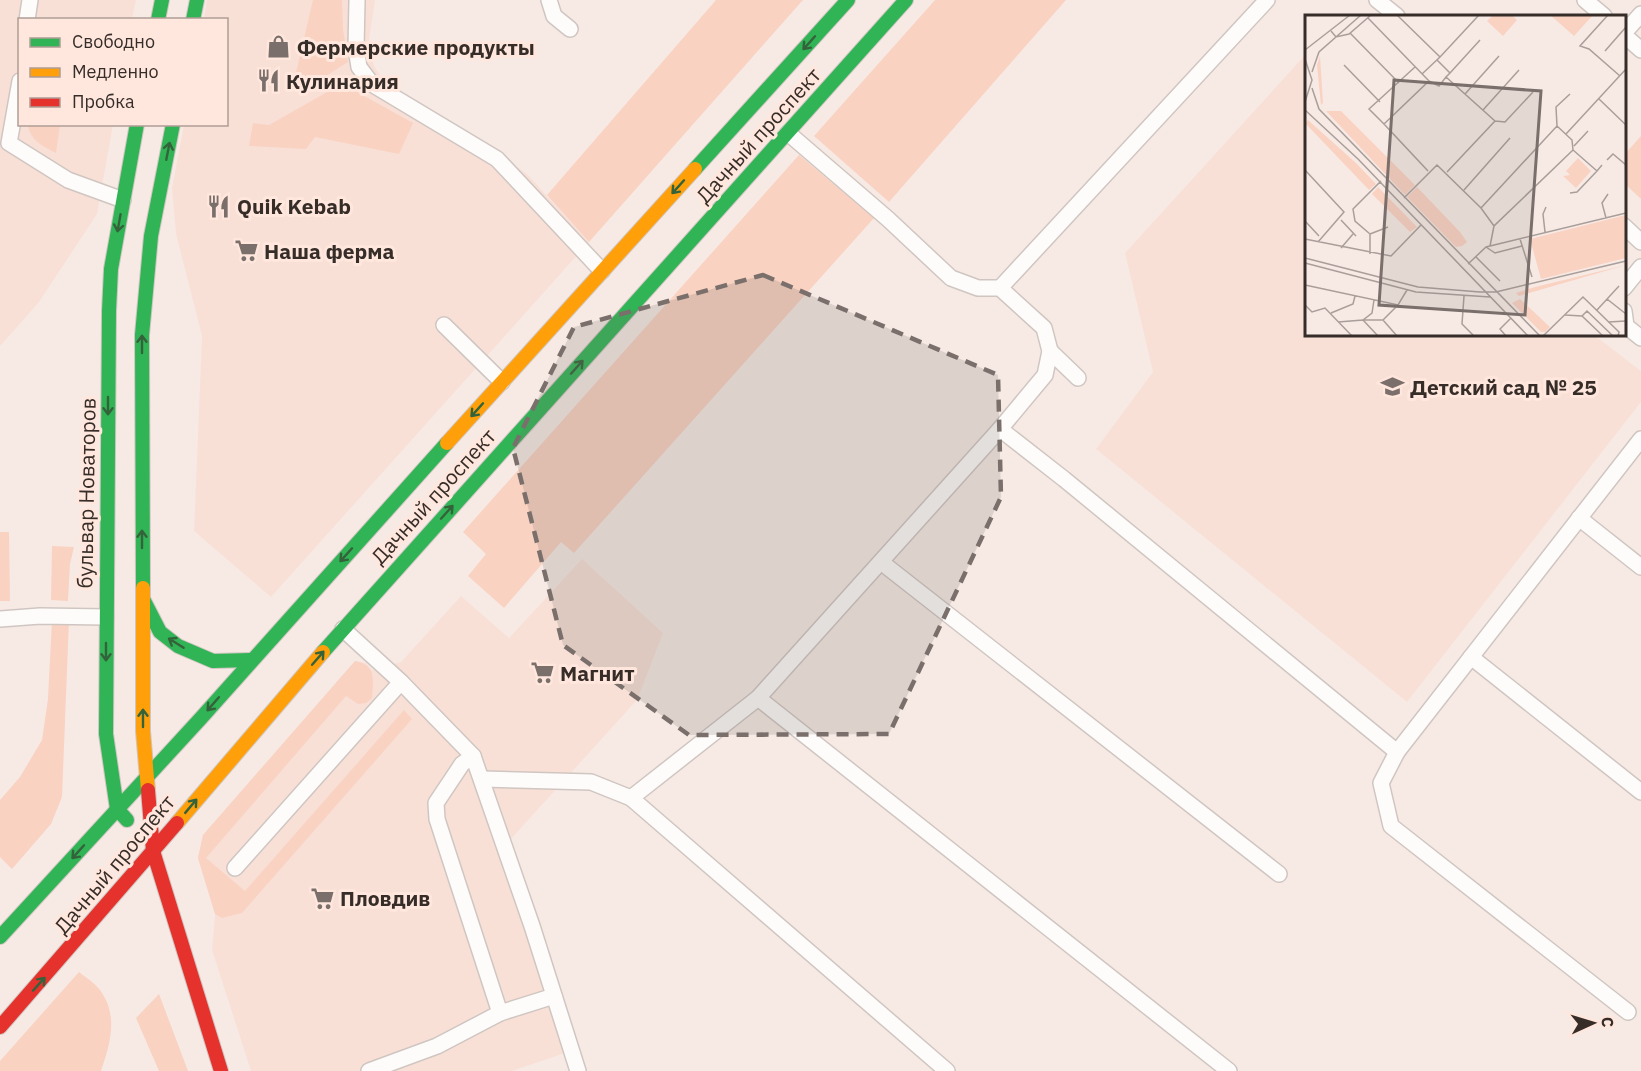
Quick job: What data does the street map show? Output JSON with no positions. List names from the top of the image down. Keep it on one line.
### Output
{"streets":{"main road":["Дачный проспект","бульвар Новаторов"]},"crossings":[["Дачный проспект","бульвар Новаторов"]],"places":{"shop":["Фермерские продукты"],"restaurant":["Кулинария","Quik Kebab"],"supermarket":["Наша ферма","Магнит","Пловдив"],"school or university":["Детский сад № 25"]},"legend":["Свободно","Медленно","Пробка"],"north":"right"}
